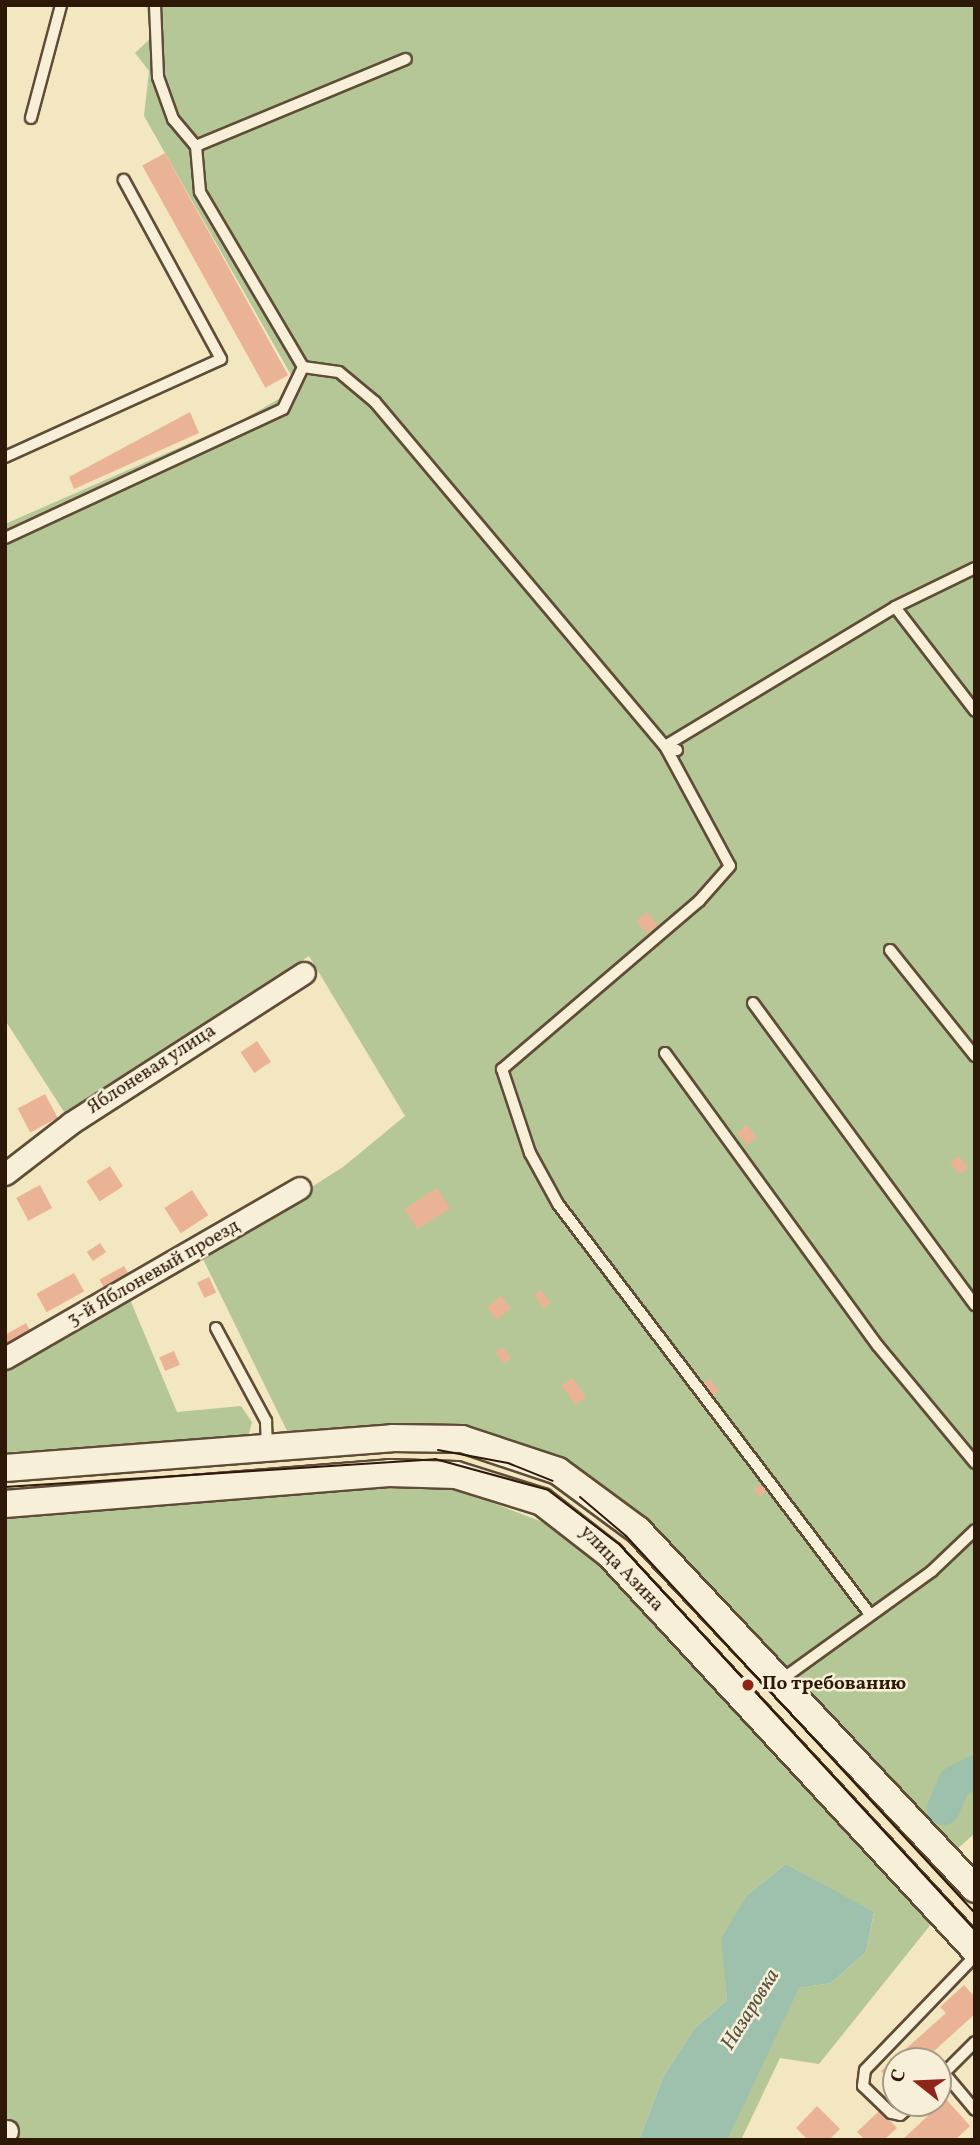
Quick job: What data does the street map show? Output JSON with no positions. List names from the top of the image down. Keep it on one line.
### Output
{"streets":{"street":["Яблоневая улица","3-й Яблоневый проезд","улица Азина"]},"water":["Назаровка"],"places":["По требованию"],"north":"left"}
